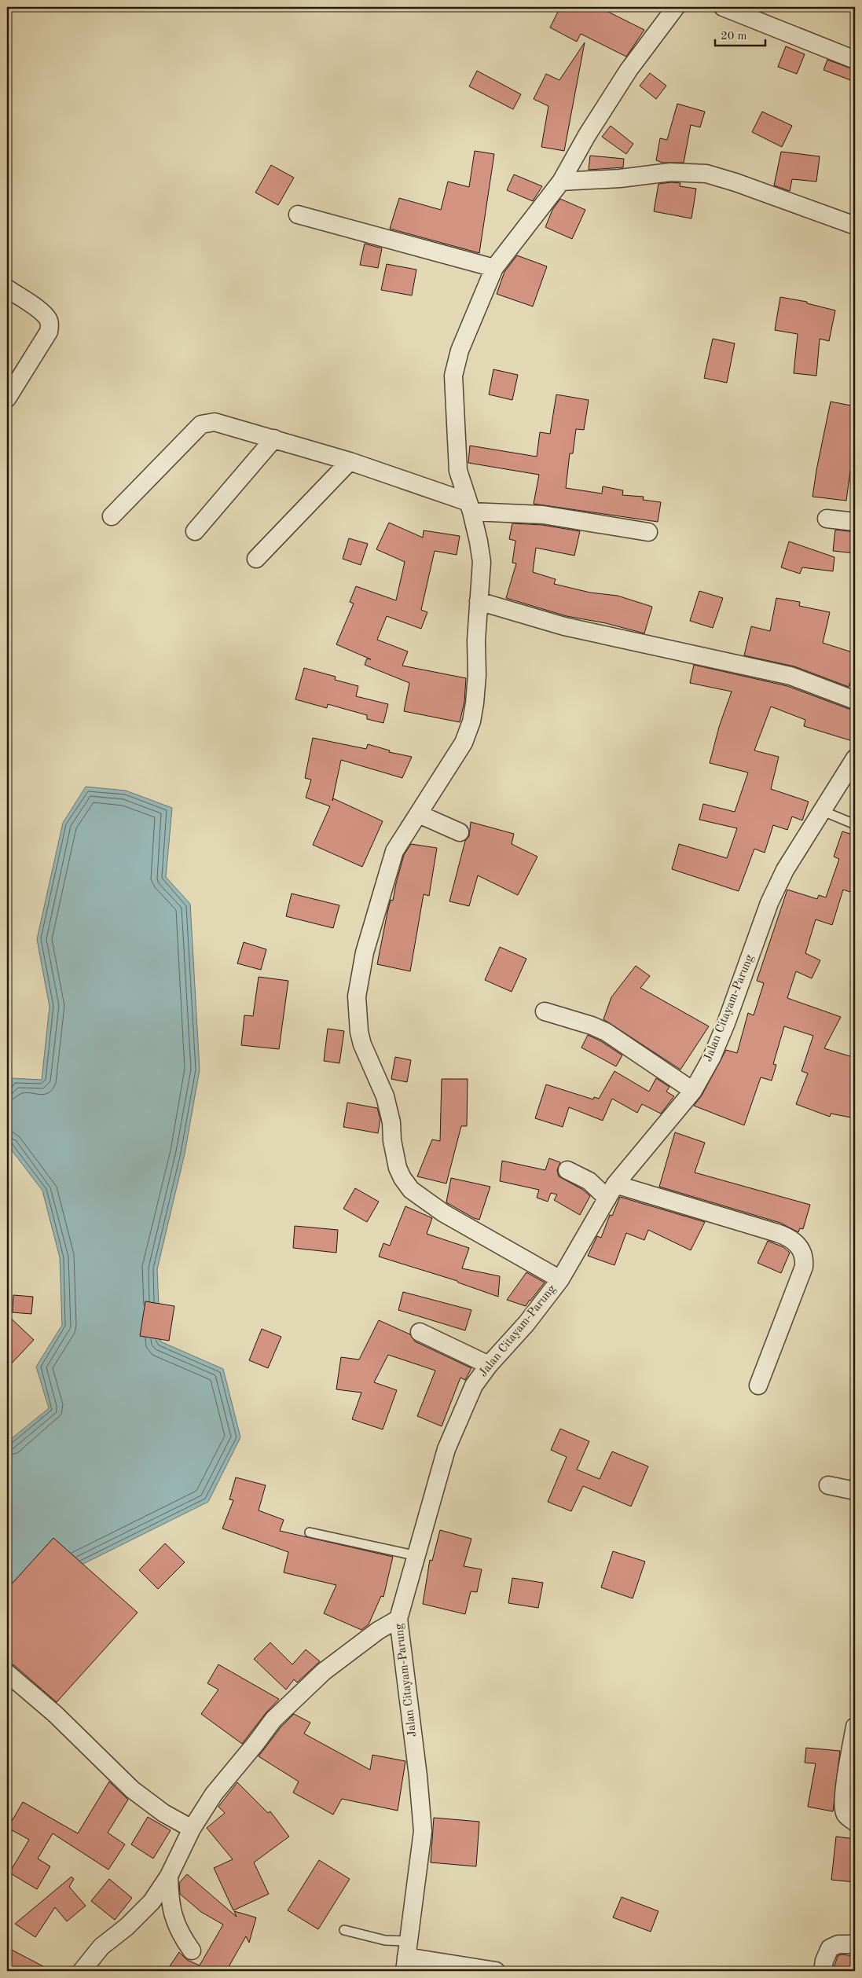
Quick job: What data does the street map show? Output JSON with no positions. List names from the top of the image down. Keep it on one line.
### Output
{"streets":{"street":["Jalan Citayam-Parung"]},"scale_bar":"20 m"}
